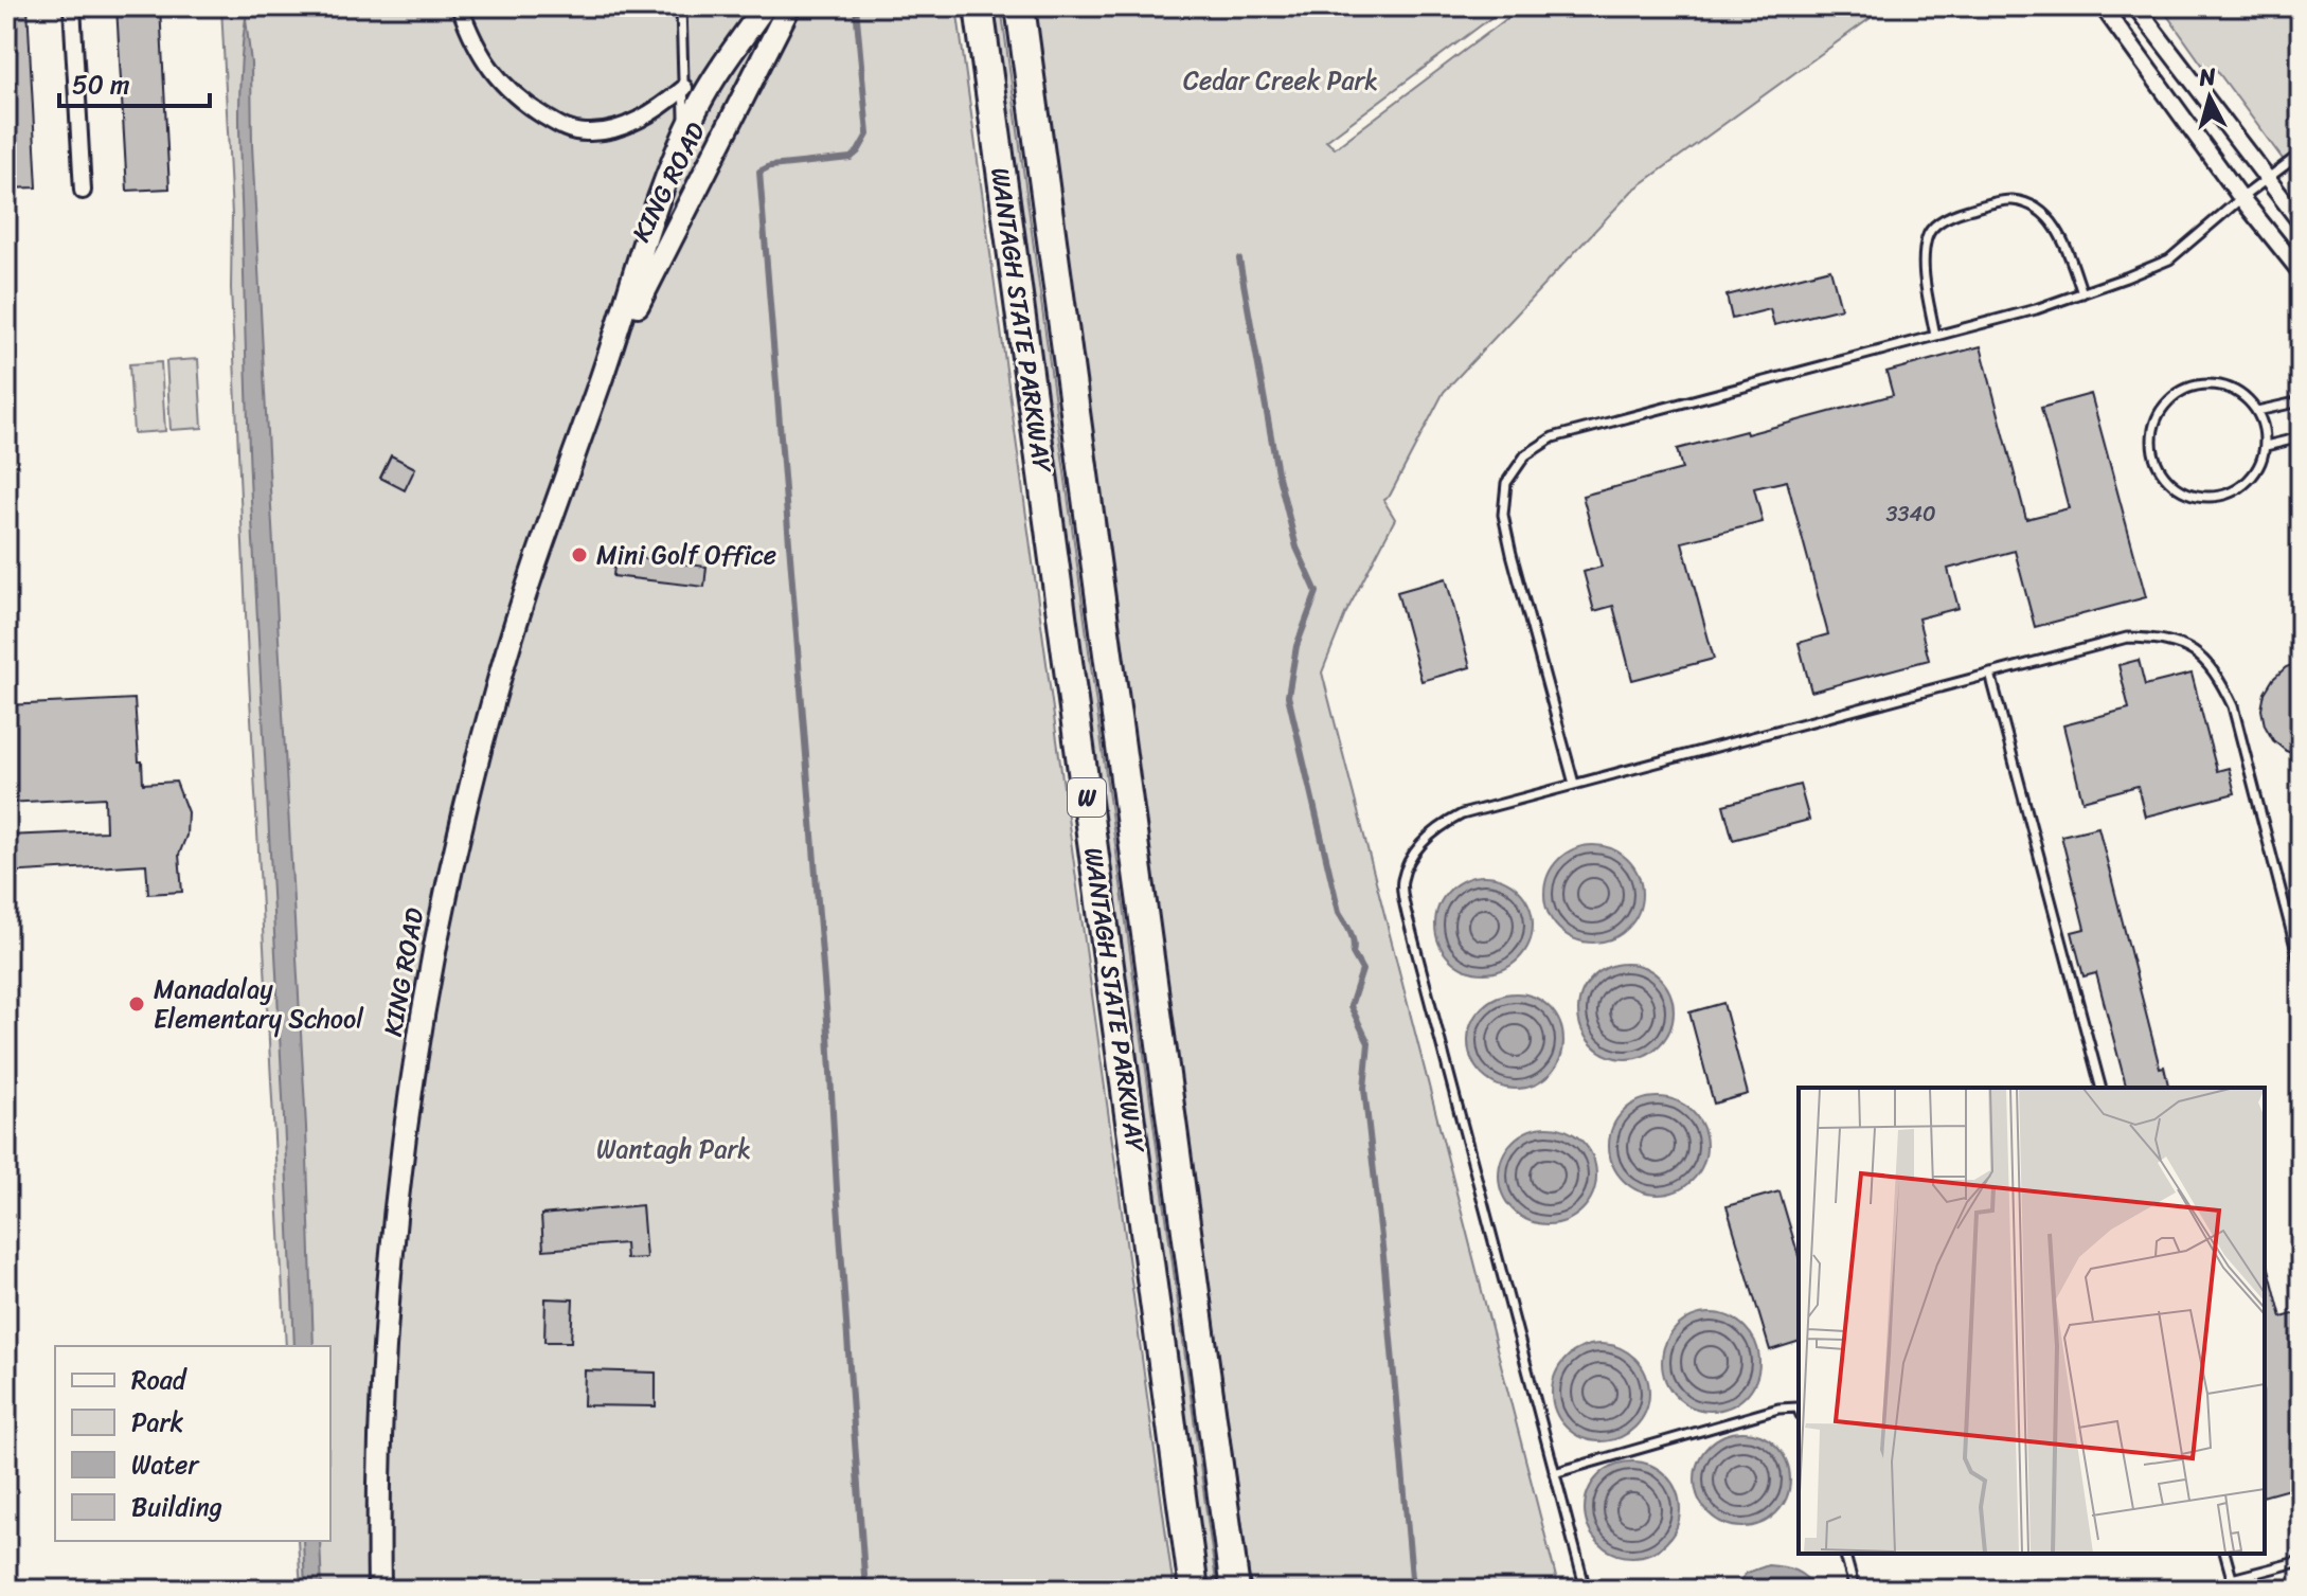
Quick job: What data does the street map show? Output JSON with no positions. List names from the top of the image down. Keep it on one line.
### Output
{"streets":{"highway":["WANTAGH STATE PARKWAY","W"],"street":["KING ROAD"]},"parks":["Cedar Creek Park","Wantagh Park"],"places":["Mini Golf Office","Manadalay Elementary School"],"house_numbers":["3340"],"legend":["Road","Park","Water","Building"],"scale_bar":"50 m","north":"top"}
